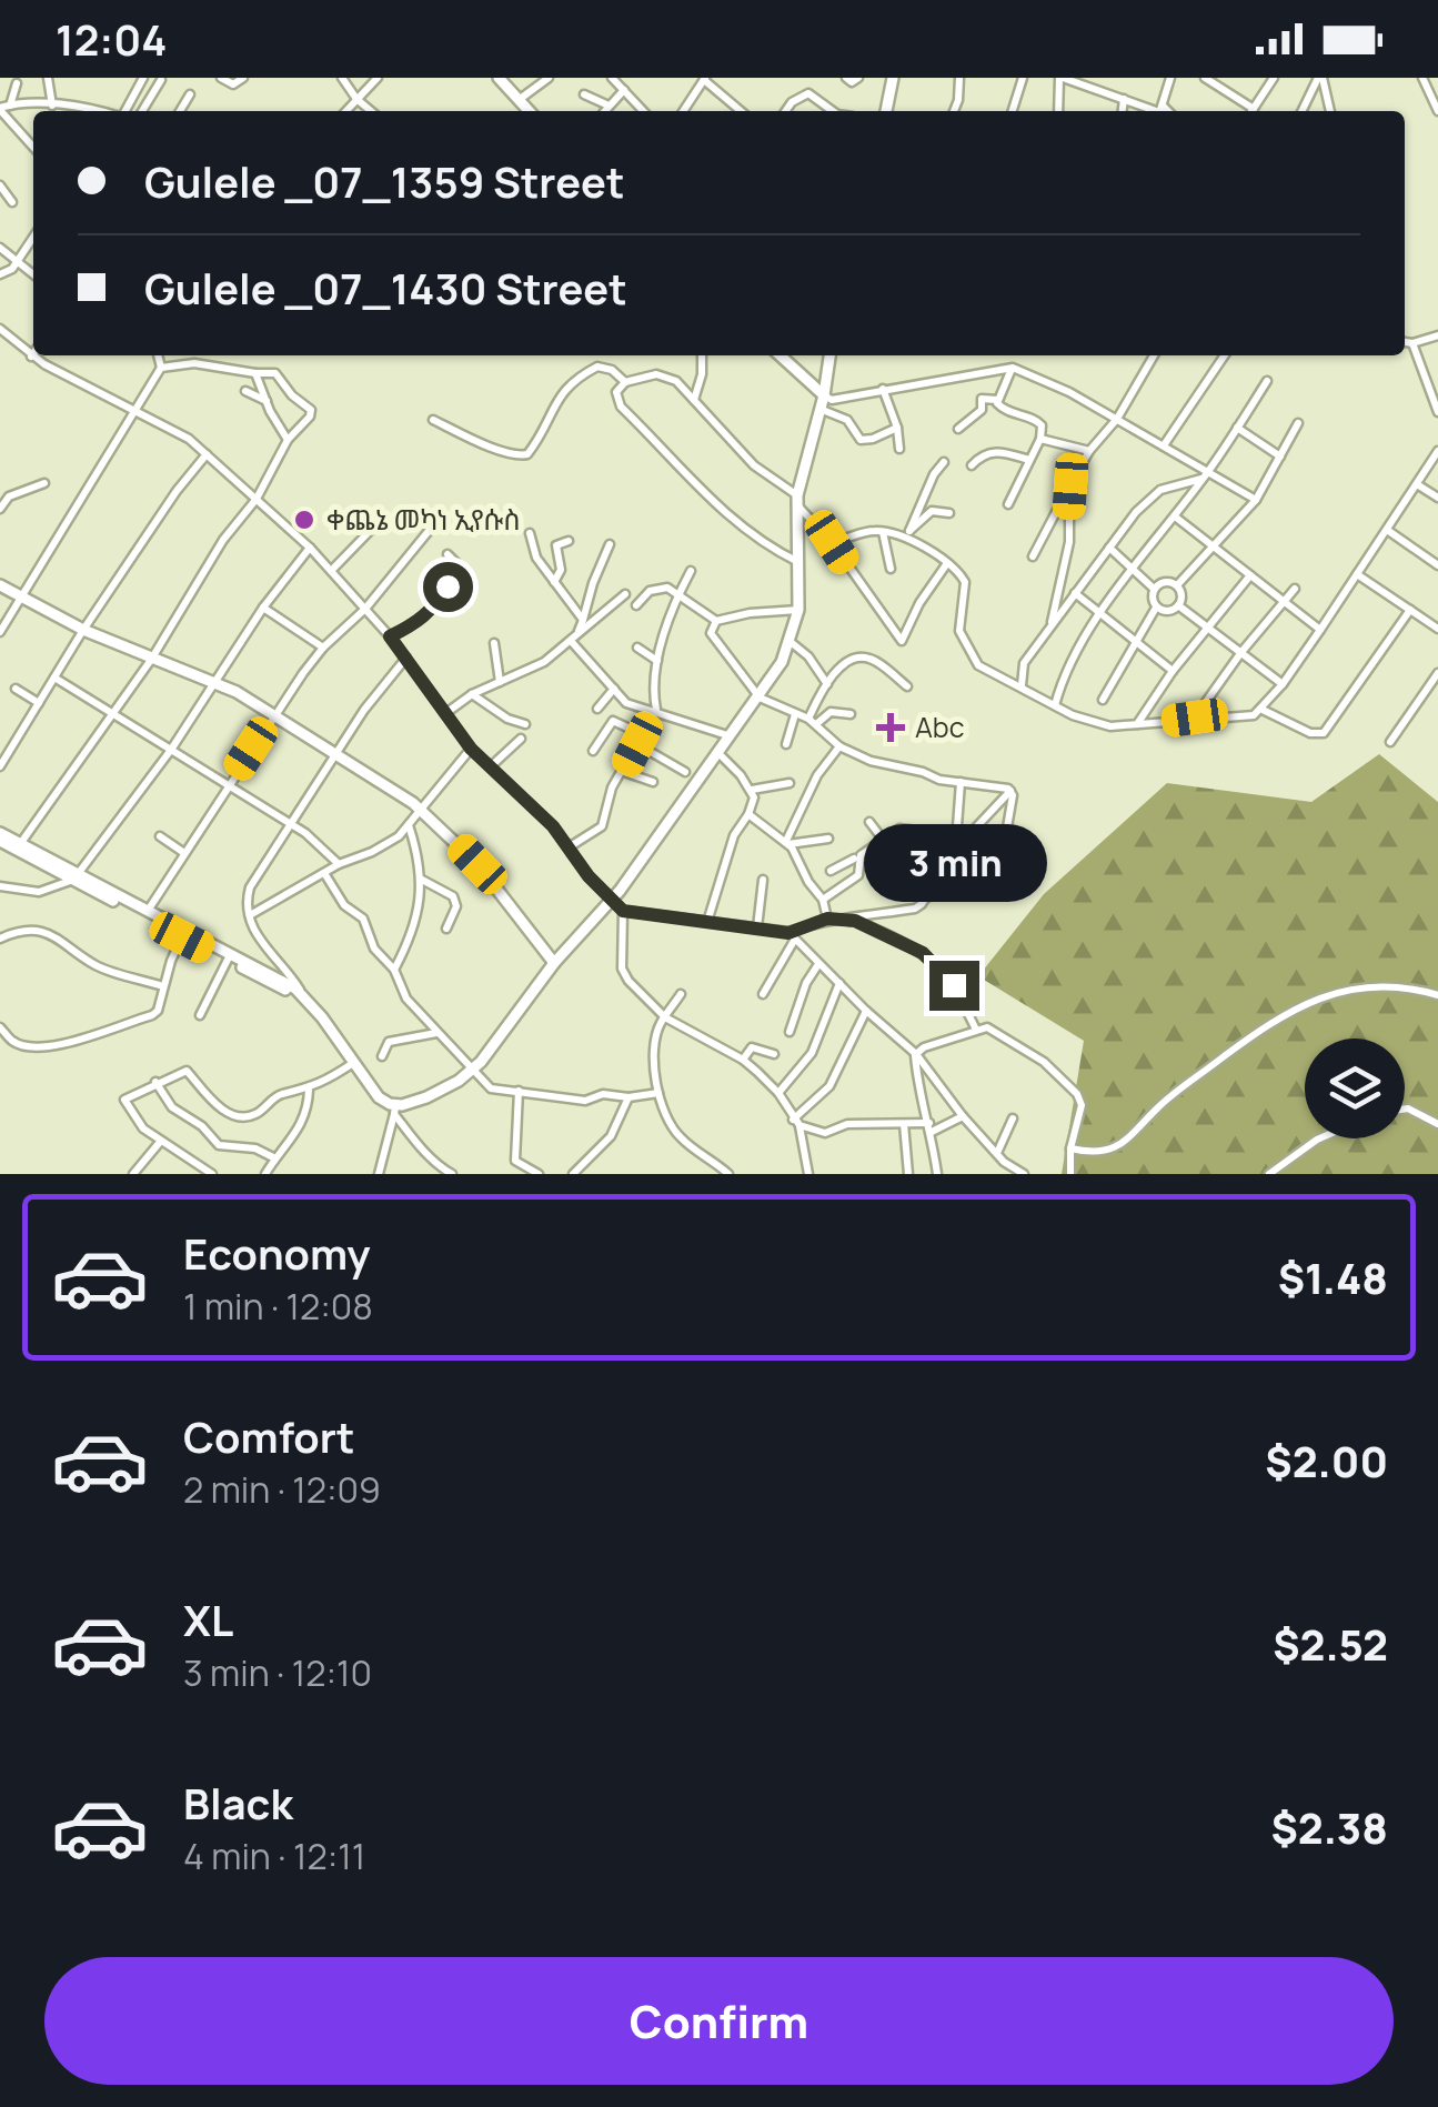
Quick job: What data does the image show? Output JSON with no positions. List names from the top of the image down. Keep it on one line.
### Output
{"places":{"other":["ቀጨኔ መካነ ኢየሱስ"],"health":["Abc"]},"page":{"status":"12:04","banner":["Gulele _07_1359 Street","Gulele _07_1430 Street"],"bubble":"3 min","list":[{"name":"Economy","note":"1 min · 12:08","value":"$1.48"},{"name":"Comfort","note":"2 min · 12:09","value":"$2.00"},{"name":"XL","note":"3 min · 12:10","value":"$2.52"},{"name":"Black","note":"4 min · 12:11","value":"$2.38"}],"buttons":"Confirm"}}
